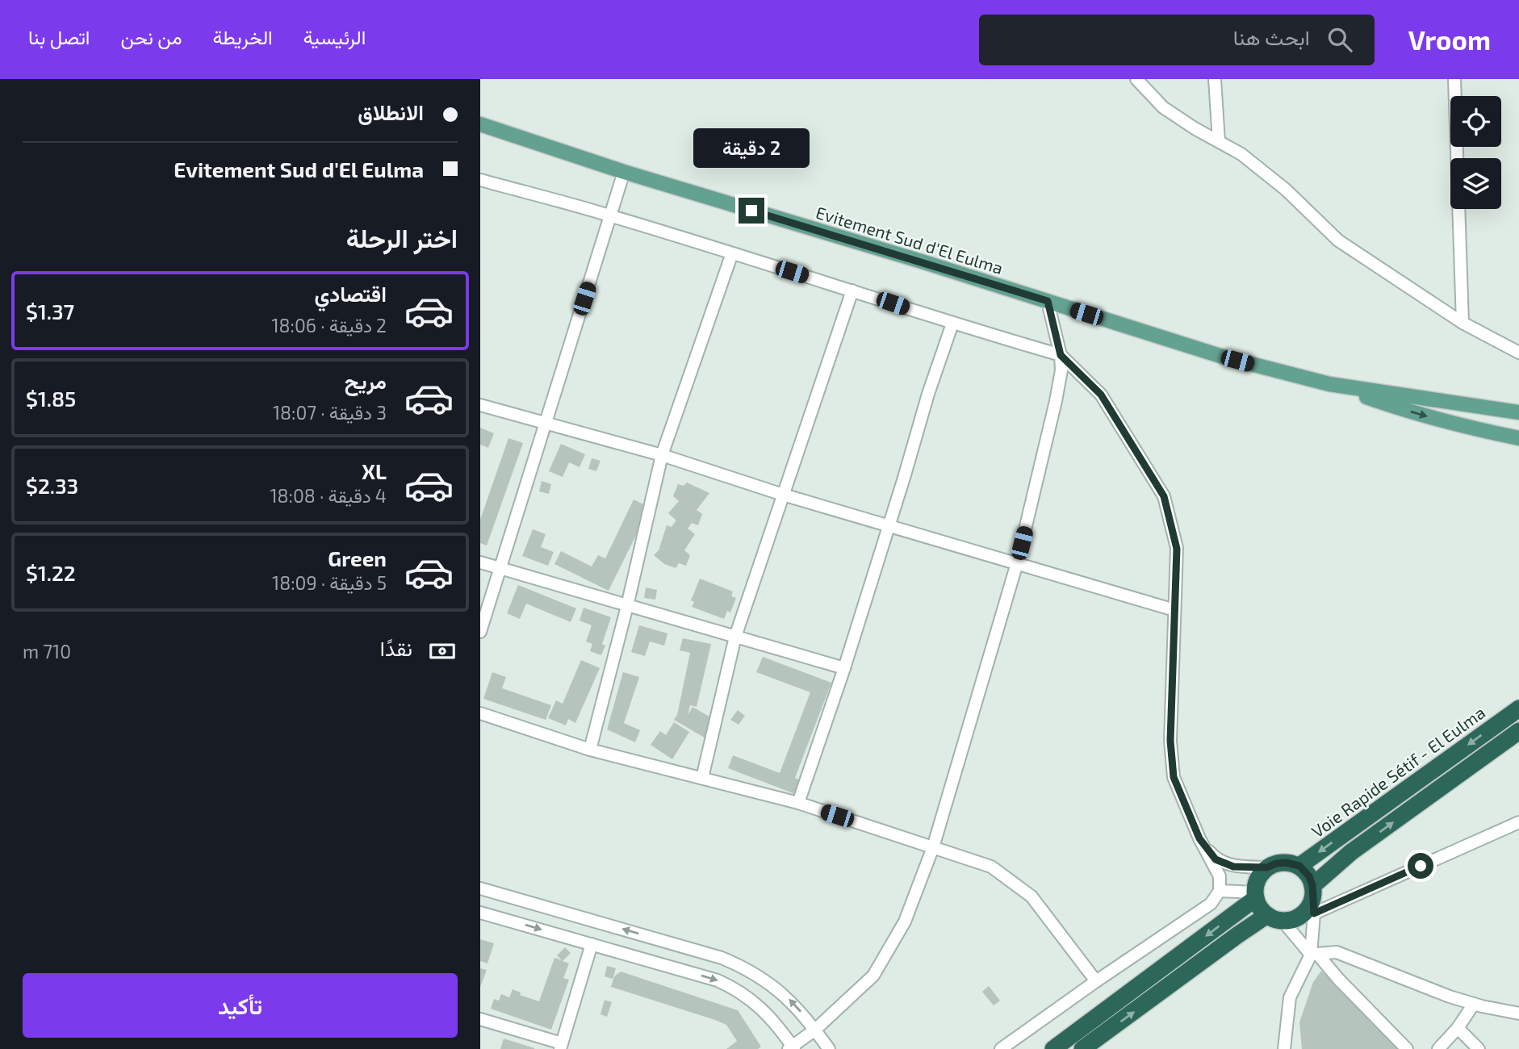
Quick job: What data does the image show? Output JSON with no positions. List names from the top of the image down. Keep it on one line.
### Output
{"streets":{"highway":["Voie Rapide Sétif - El Eulma"],"main road":["Evitement Sud d'El Eulma"]},"page":{"header":"Vroom","search":"ابحث هنا","nav":["الرئيسية","الخريطة","من نحن","اتصل بنا"],"banner":["الانطلاق","Evitement Sud d'El Eulma"],"bubble":"2 دقيقة","heading":"اختر الرحلة","list":[{"name":"اقتصادي","note":"2 دقيقة · 18:06","value":"$1.37"},{"name":"مريح","note":"3 دقيقة · 18:07","value":"$1.85"},{"name":"XL","note":"4 دقيقة · 18:08","value":"$2.33"},{"name":"Green","note":"5 دقيقة · 18:09","value":"$1.22"}],"pay":["نقدًا","710 m"],"buttons":"تأكيد"}}
